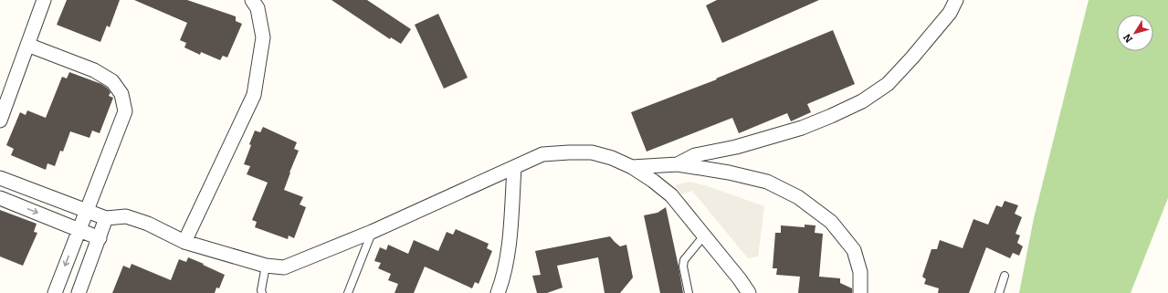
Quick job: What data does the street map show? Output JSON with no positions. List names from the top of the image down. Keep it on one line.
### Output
{"north":"bottom left"}
